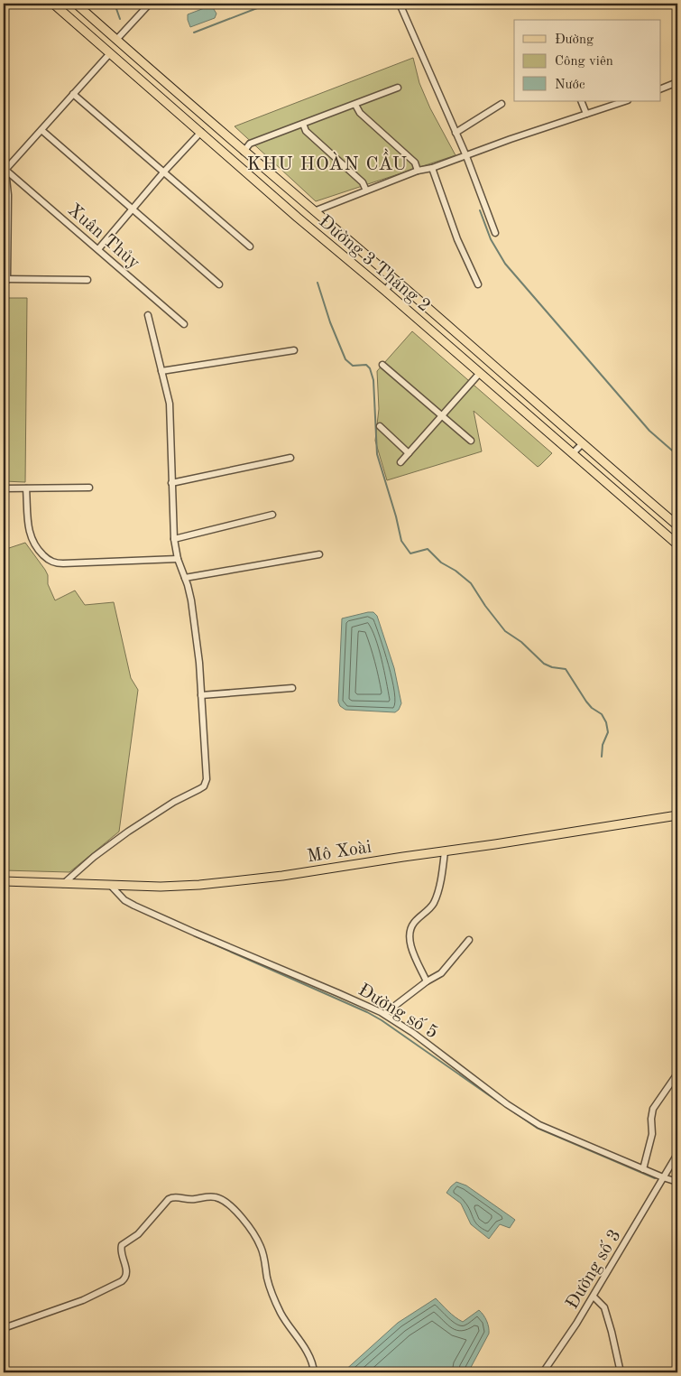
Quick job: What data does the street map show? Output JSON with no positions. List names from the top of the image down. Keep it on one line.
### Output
{"streets":{"main road":["Đường 3 Tháng 2","Mô Xoài"],"street":["Xuân Thủy","Đường số 5","Đường số 3"]},"crossings":[["Mô Xoài","Đường số 5"],["Đường số 5","Đường số 3"]],"districts":["KHU HOÀN CẦU"],"legend":["Đường","Công viên","Nước"]}
